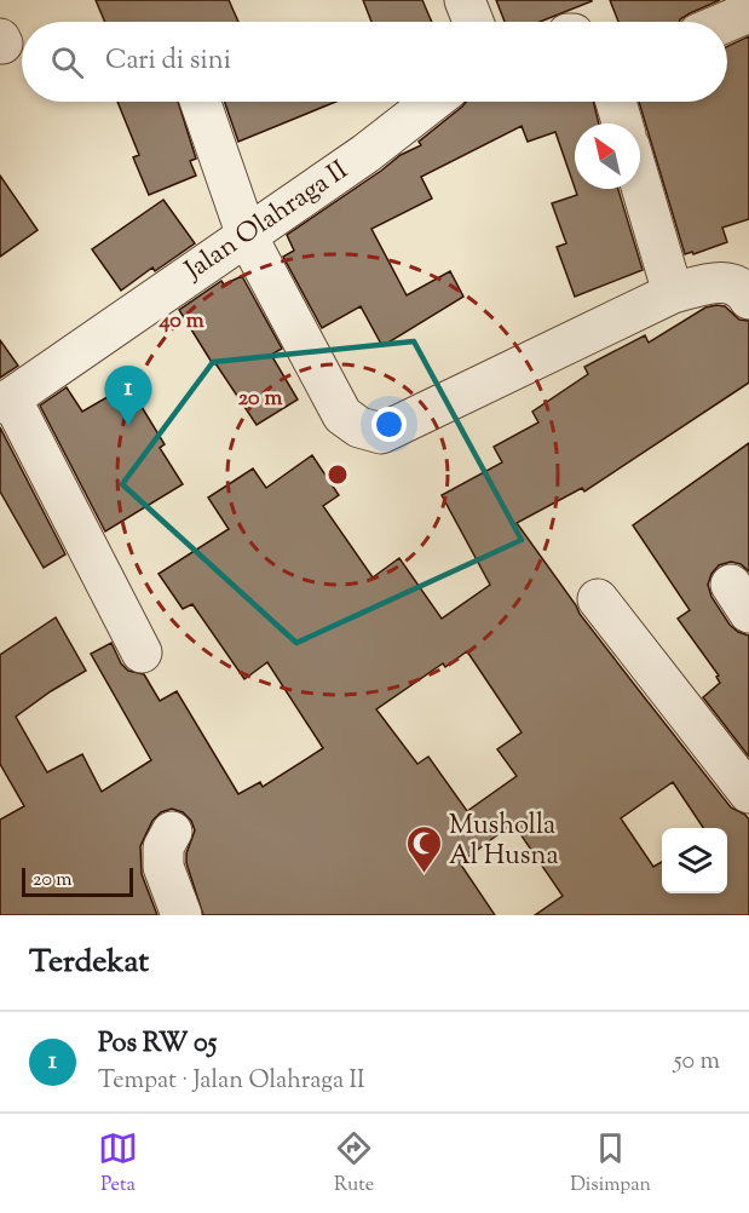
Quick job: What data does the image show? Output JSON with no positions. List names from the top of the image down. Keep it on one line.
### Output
{"streets":{"street":["Jalan Olahraga II"]},"places":{"mosque":["Musholla Al Husna"]},"scale_bar":"20 m","north":"top left","page":{"search":"Cari di sini","pins":"1","scale":"20 m","heading":"Terdekat","list":[{"mark":"1","name":"Pos RW 05","note":"Tempat · Jalan Olahraga II","value":"50 m"}],"nav":["Peta","Rute","Disimpan"]},"rings":["40 m","20 m"]}
